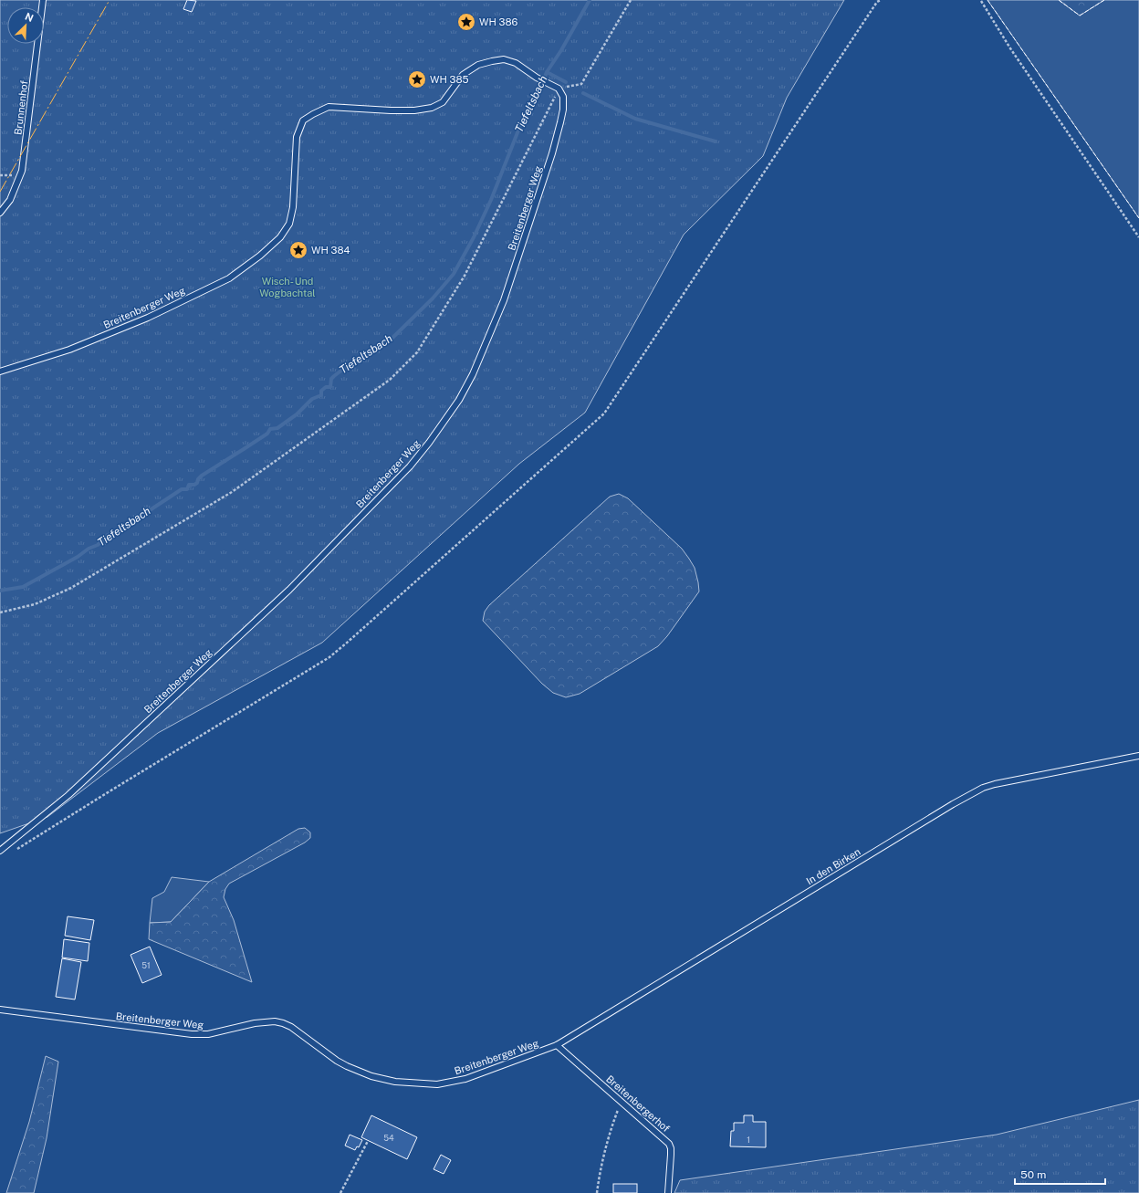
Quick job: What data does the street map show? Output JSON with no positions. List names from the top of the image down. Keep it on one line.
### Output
{"streets":{"lane":["Brunnenhof","Breitenberger Weg","In den Birken","Breitenbergerhof"]},"crossings":[["Breitenberger Weg","In den Birken"],["Breitenberger Weg","Breitenbergerhof"],["In den Birken","Breitenbergerhof"]],"water":["Tiefeltsbach"],"parks":["Wisch- Und Wogbachtal"],"places":{"place":["WH 386","WH 385","WH 384"]},"house_numbers":["51","54","1"],"scale_bar":"50 m","north":"top right"}
